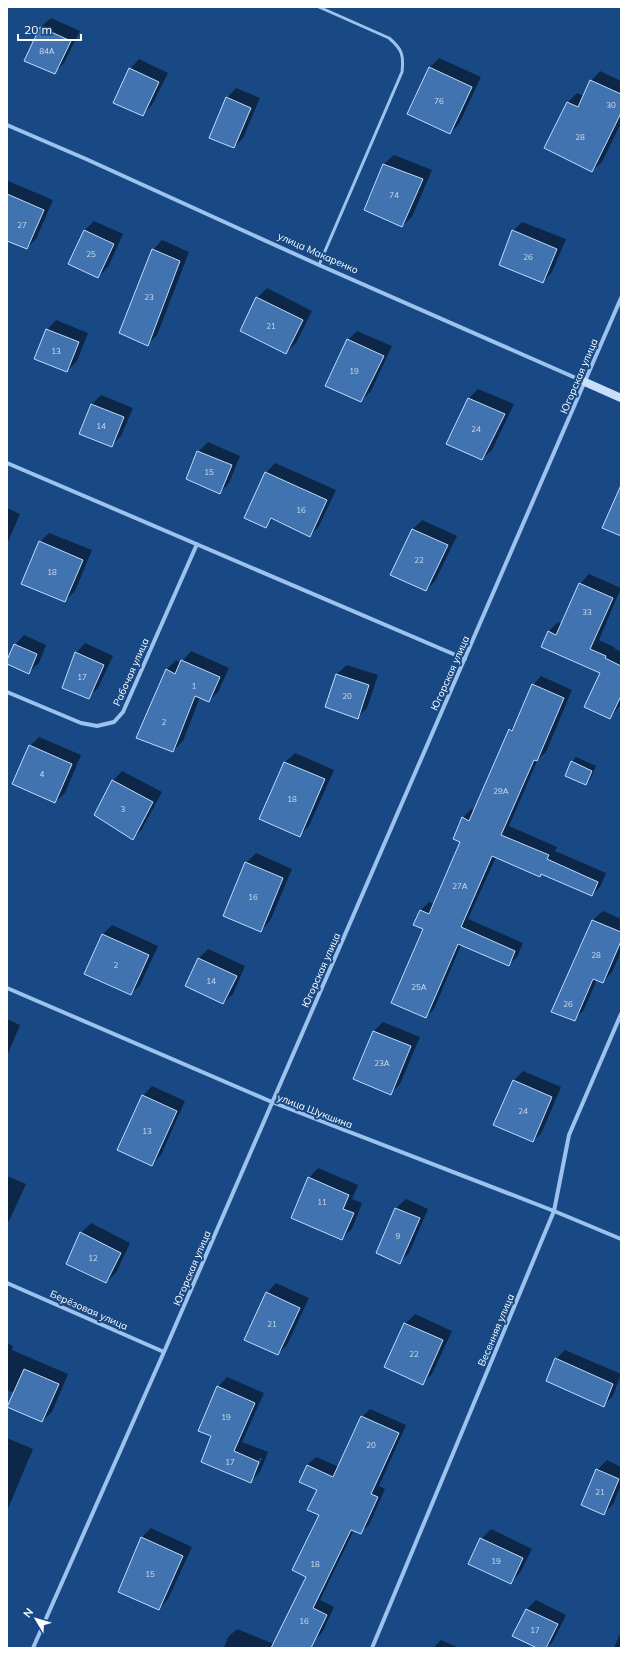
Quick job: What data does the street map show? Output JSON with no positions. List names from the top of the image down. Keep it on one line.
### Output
{"streets":{"street":["улица Макаренко","Югорская улица","Рабочая улица","улица Шукшина","Берёзовая улица","Весенняя улица"]},"crossings":[["улица Макаренко","Югорская улица"],["Югорская улица","улица Шукшина"],["Югорская улица","Берёзовая улица"],["улица Шукшина","Весенняя улица"]],"house_numbers":["84А","76","30","28","74","27","25","26","23","21","13","19","14","24","15","16","22","18","33","17","1","20","2","4","29А","18","3","27А","16","28","2","14","25А","26","23А","24","13","11","9","12","21","22","19","20","17","21","19","18","15","16","17"],"scale_bar":"20 m","north":"top left"}
